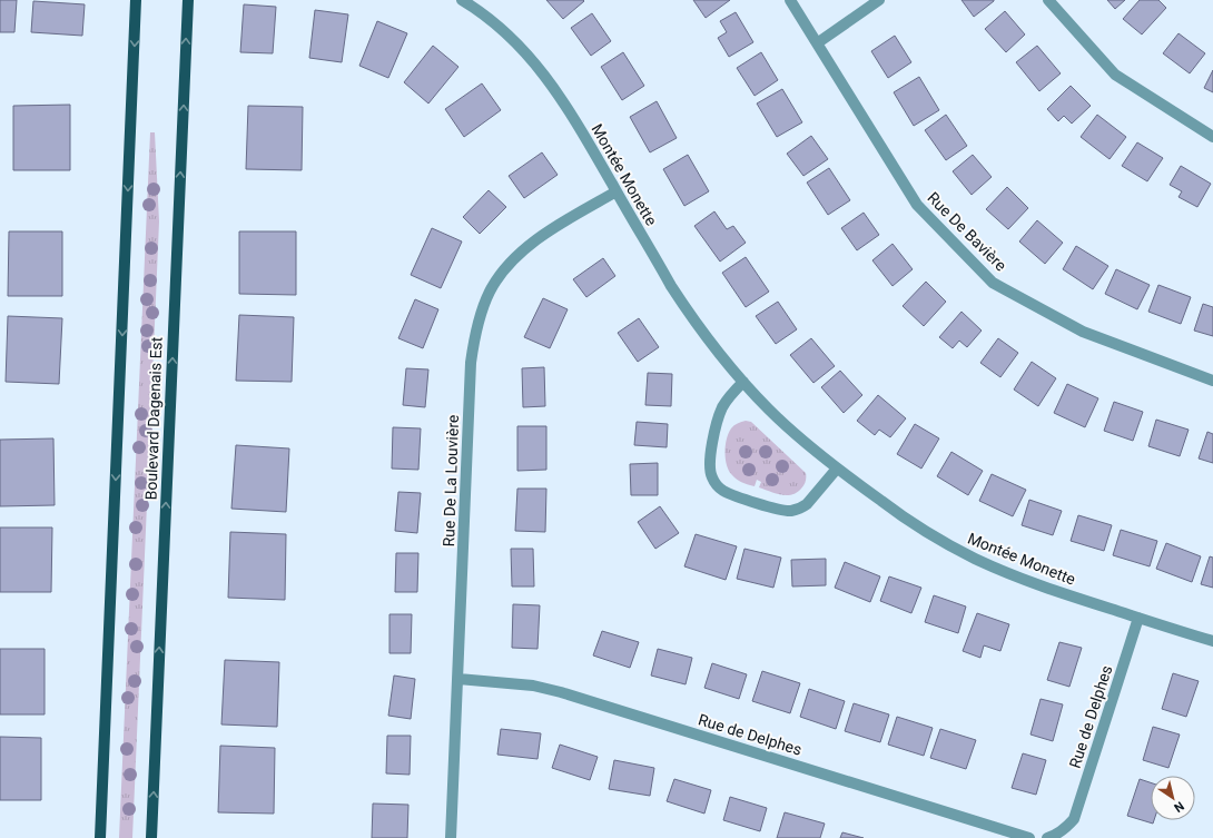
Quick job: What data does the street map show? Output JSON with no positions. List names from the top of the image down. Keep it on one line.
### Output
{"streets":{"main road":["Boulevard Dagenais Est"],"street":["Montée Monette","Rue De Bavière","Rue De La Louvière","Rue de Delphes"]},"crossings":[["Montée Monette","Rue De La Louvière"],["Montée Monette","Rue de Delphes"],["Rue De La Louvière","Rue de Delphes"]],"north":"bottom right"}
